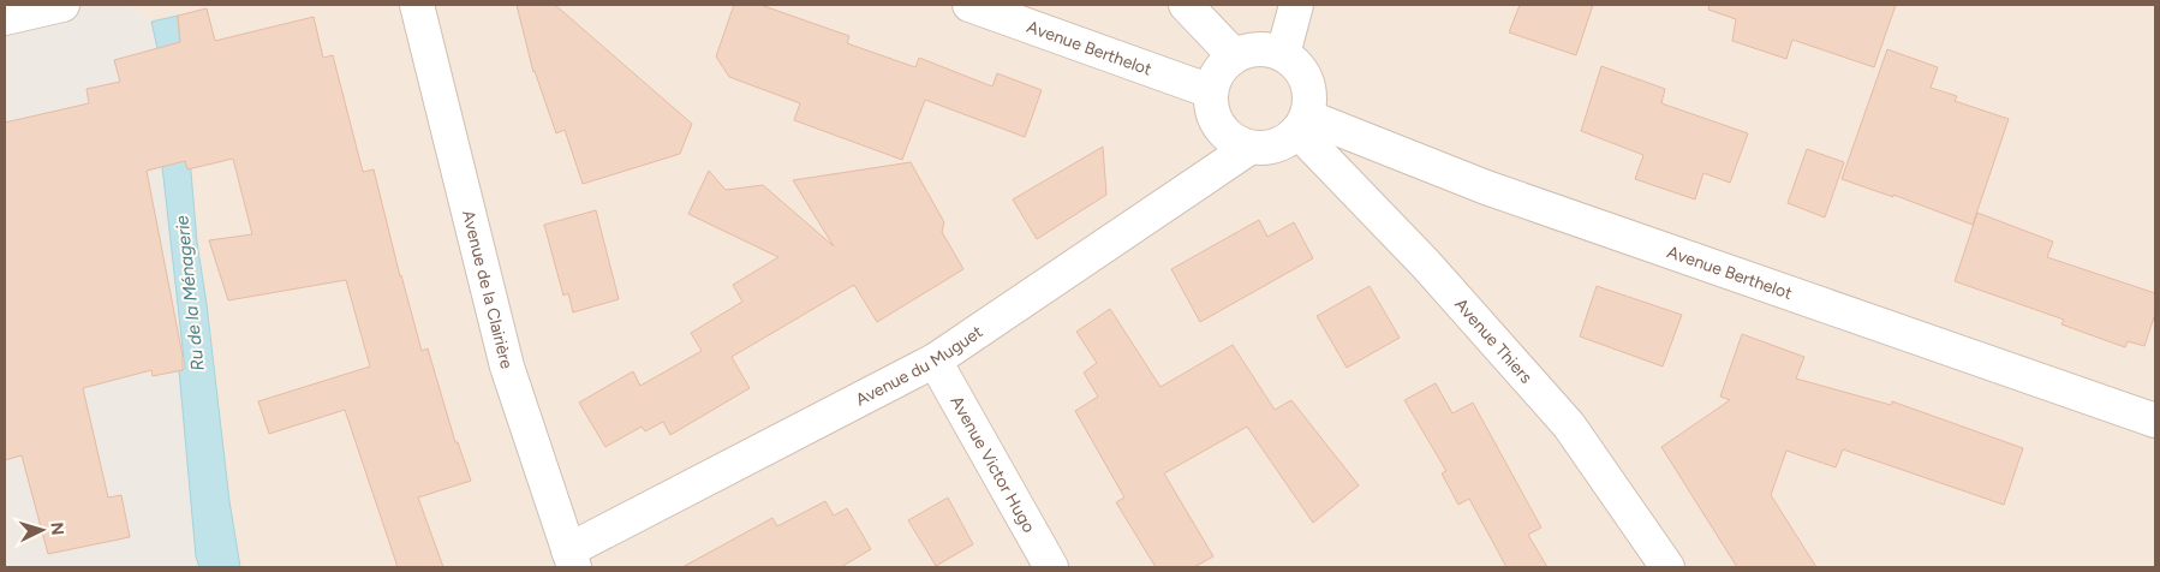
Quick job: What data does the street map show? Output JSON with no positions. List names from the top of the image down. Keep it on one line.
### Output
{"streets":{"street":["Avenue Berthelot","Avenue de la Clairière","Avenue Thiers","Avenue du Muguet","Avenue Victor Hugo"]},"crossings":[["Avenue Berthelot","Avenue Thiers"],["Avenue Berthelot","Avenue du Muguet"],["Avenue de la Clairière","Avenue du Muguet"],["Avenue Thiers","Avenue du Muguet"],["Avenue du Muguet","Avenue Victor Hugo"]],"water":["Ru de la Ménagerie"],"north":"right"}
